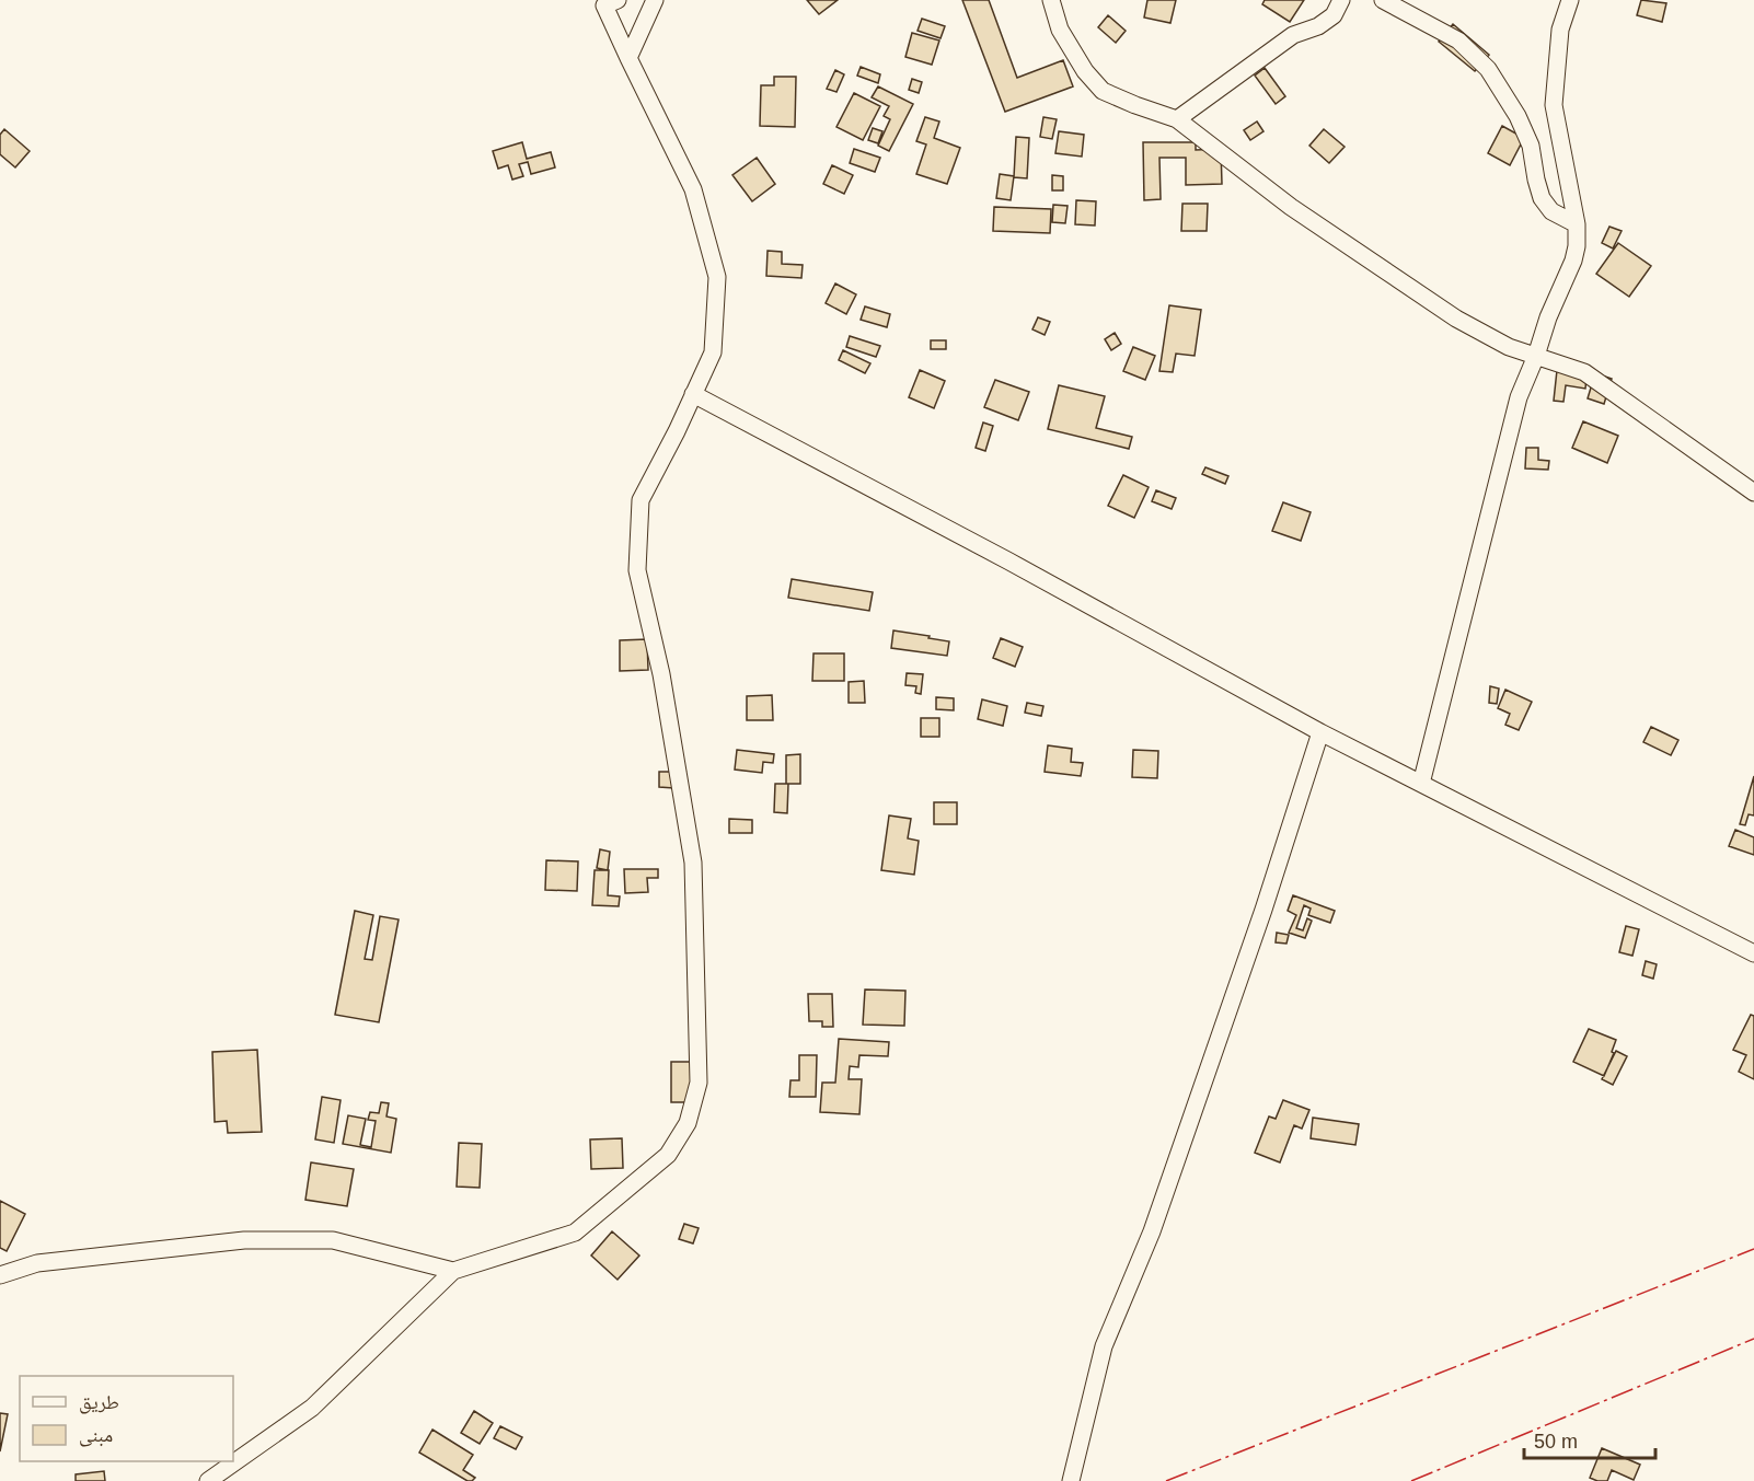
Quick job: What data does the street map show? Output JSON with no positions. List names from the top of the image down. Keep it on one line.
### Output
{"legend":["طريق","مبنى"],"scale_bar":"50 m"}
